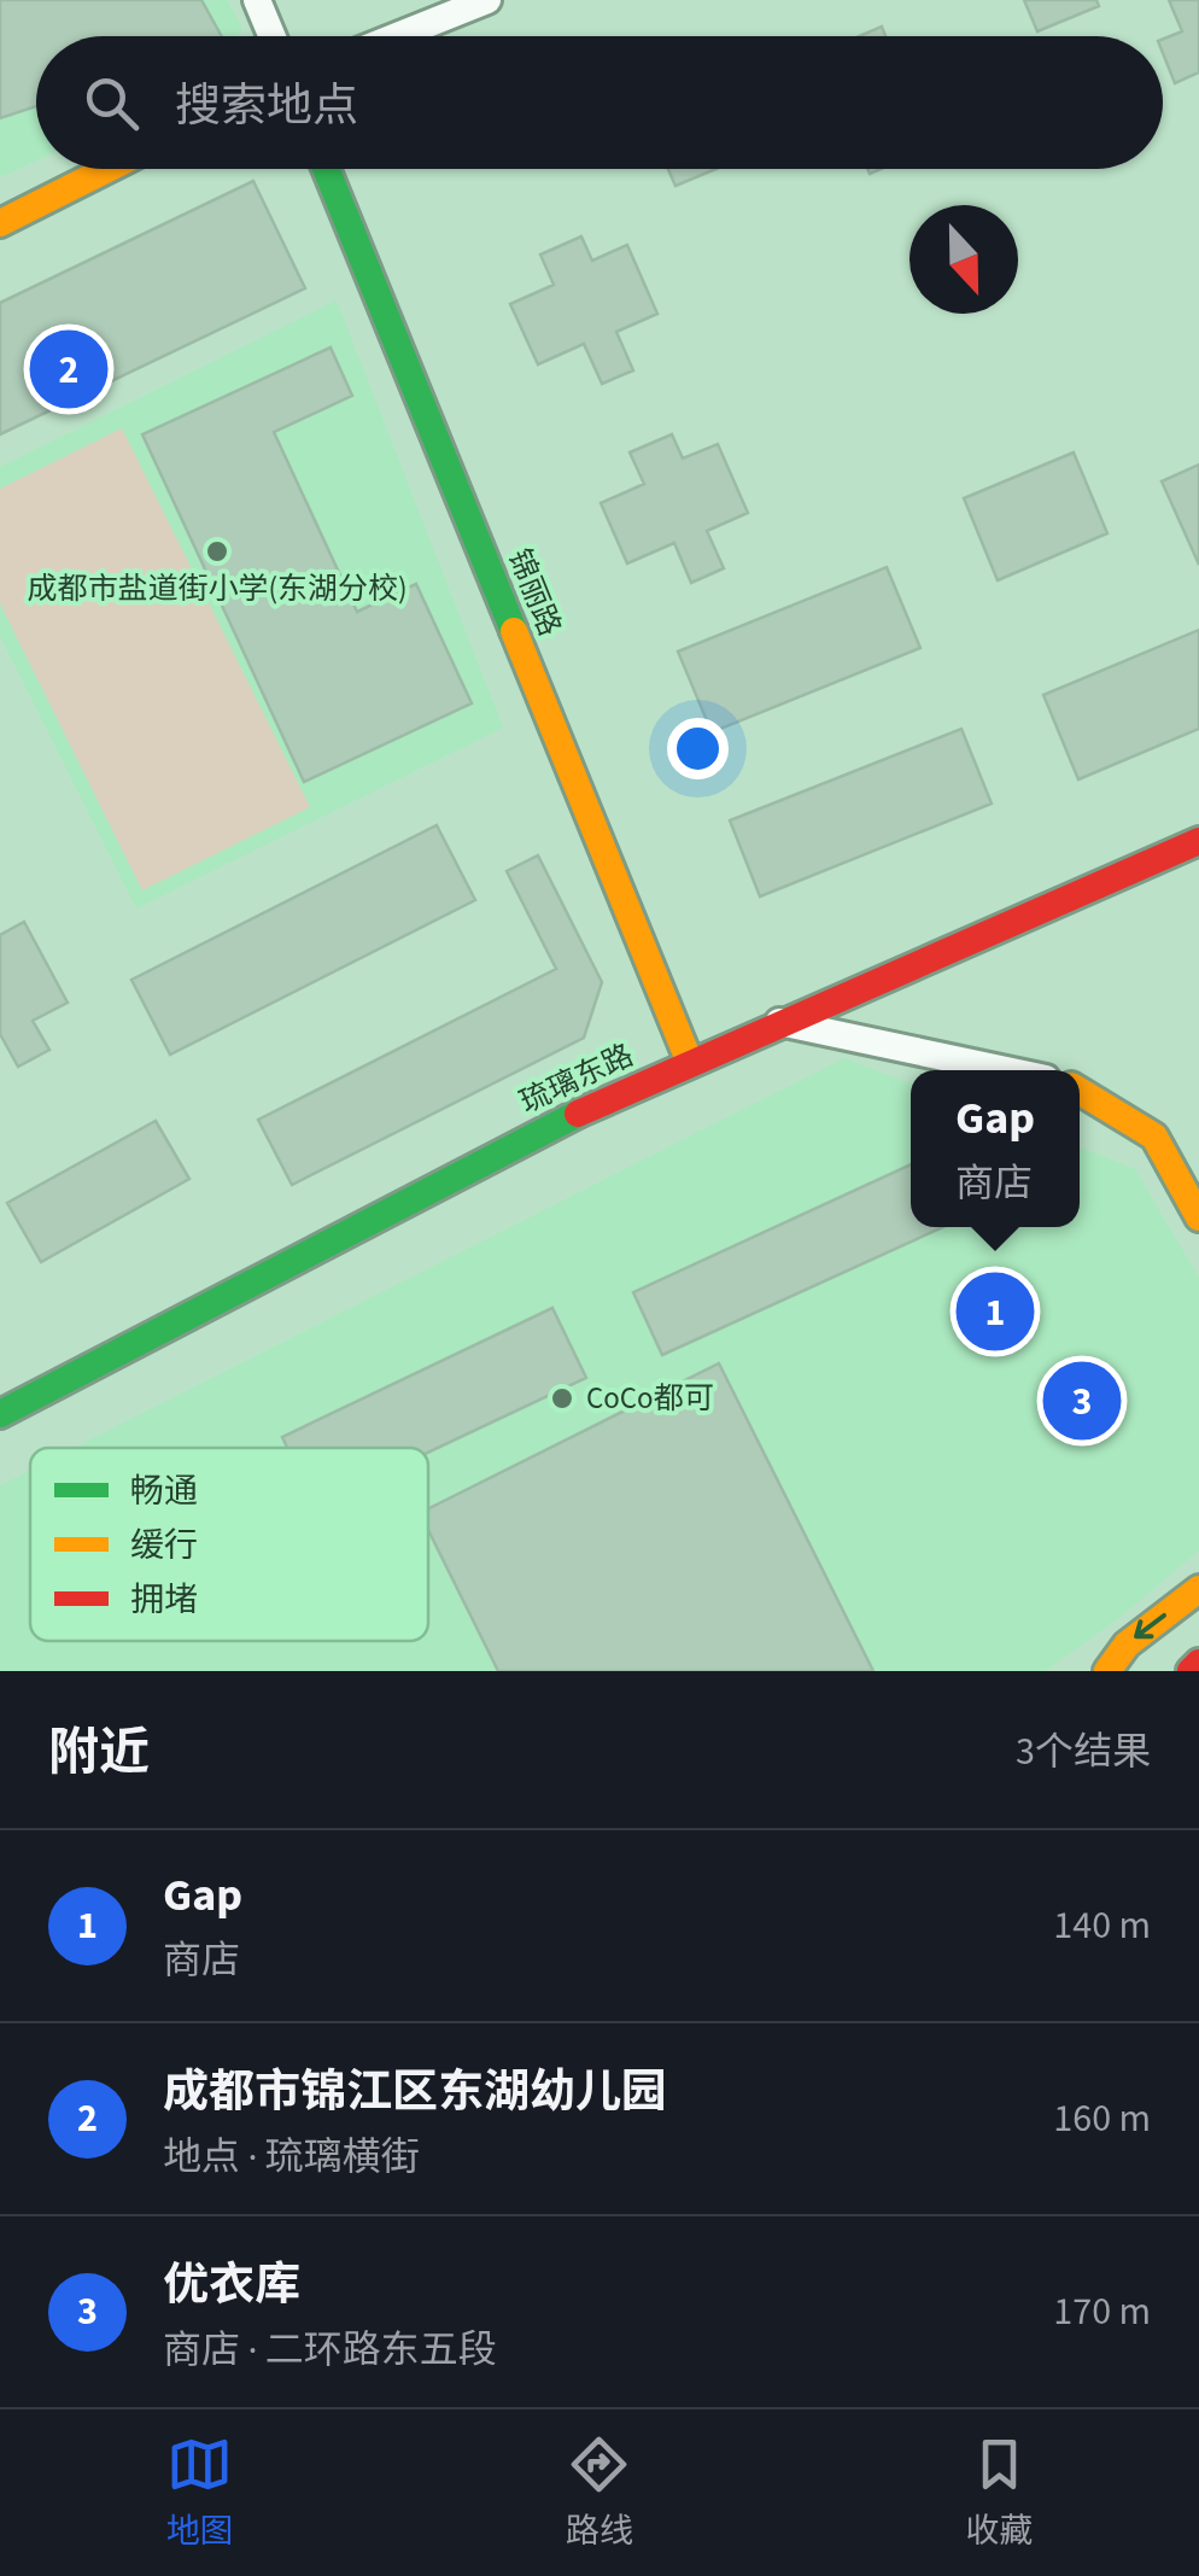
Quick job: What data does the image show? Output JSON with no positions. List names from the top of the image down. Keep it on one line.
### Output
{"streets":{"main road":["锦丽路","琉璃东路"]},"crossings":[["锦丽路","琉璃东路"]],"places":["成都市盐道街小学(东湖分校)","CoCo都可"],"legend":["畅通","缓行","拥堵"],"north":"bottom","page":{"search":"搜索地点","pins":["2","1","3"],"popup":["Gap","商店"],"heading":["附近","3个结果"],"list":[{"mark":"1","name":"Gap","note":"商店","value":"140 m"},{"mark":"2","name":"成都市锦江区东湖幼儿园","note":"地点 · 琉璃横街","value":"160 m"},{"mark":"3","name":"优衣库","note":"商店 · 二环路东五段","value":"170 m"}],"nav":["地图","路线","收藏"]}}
